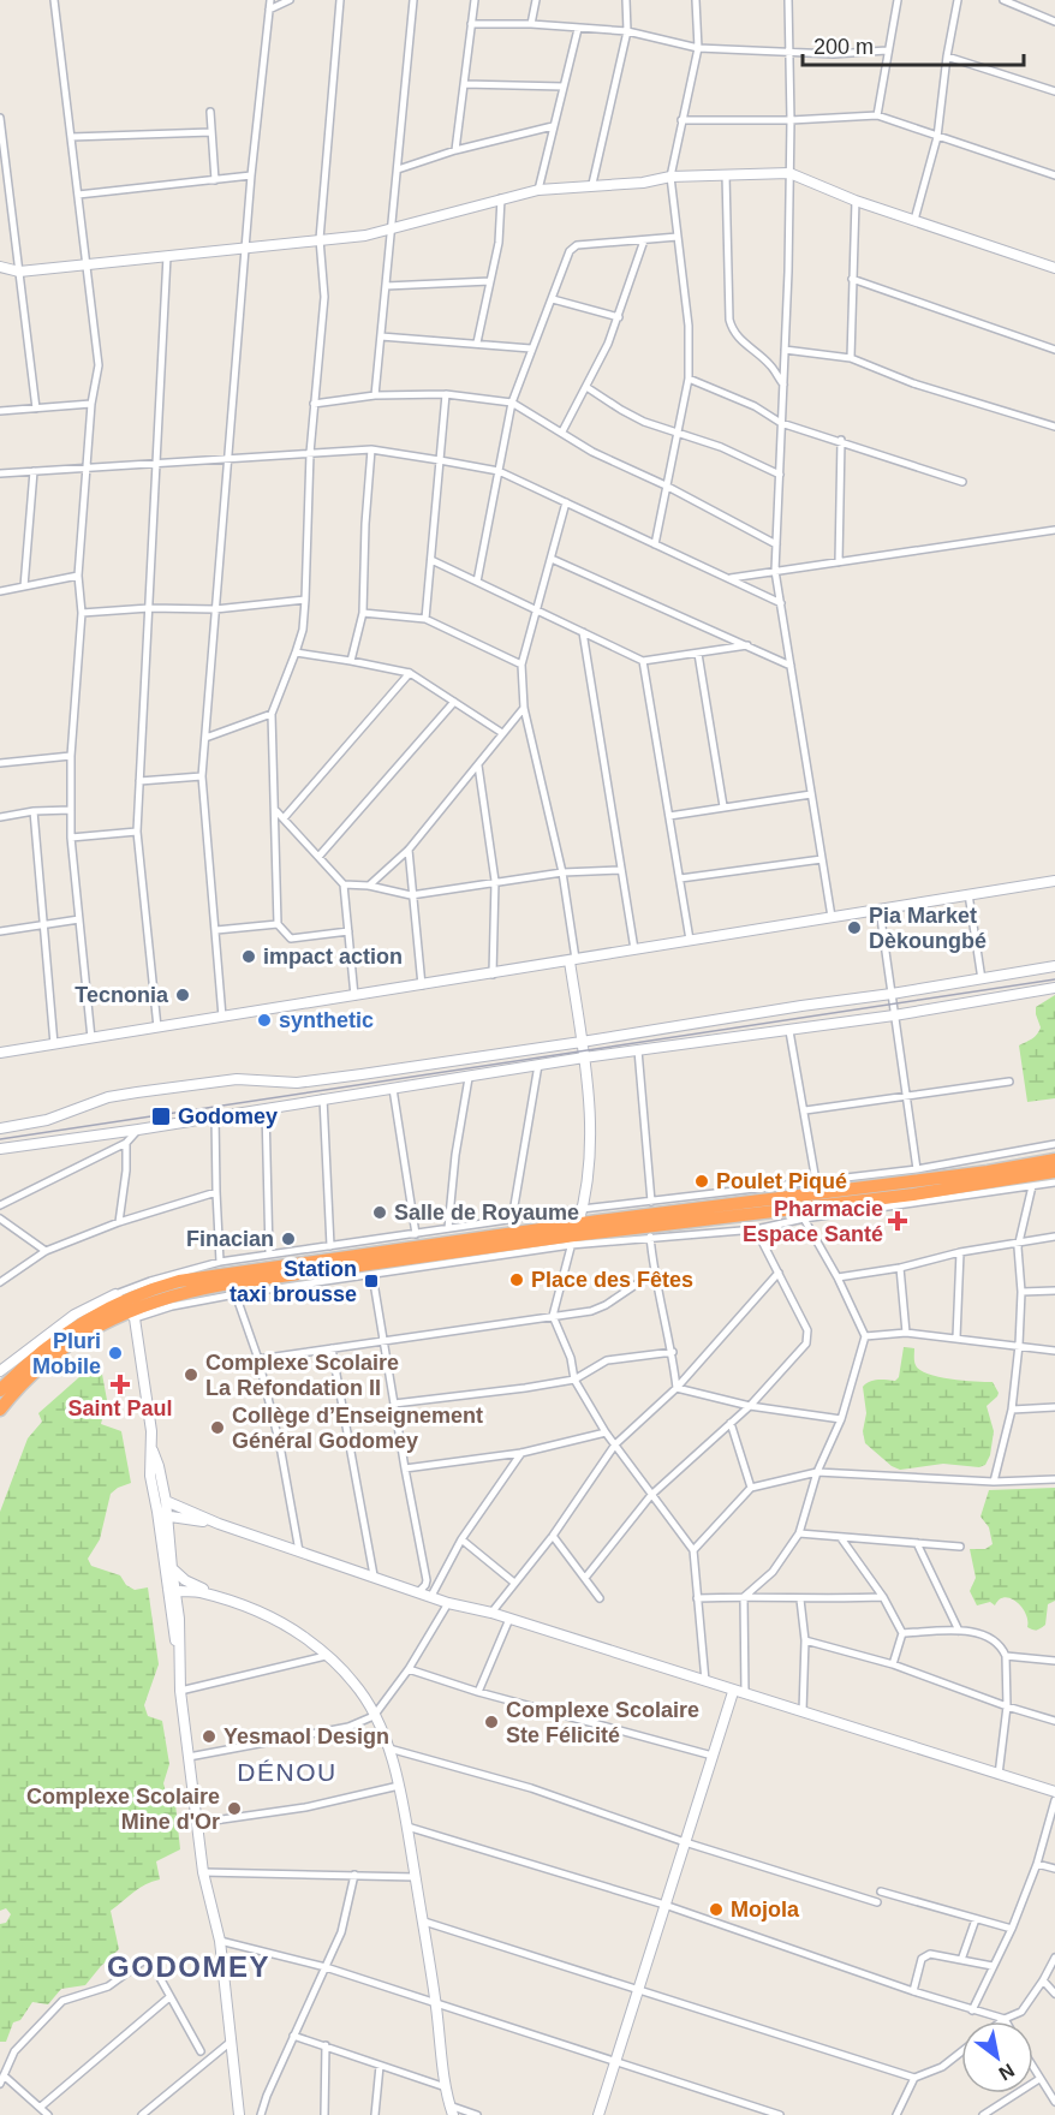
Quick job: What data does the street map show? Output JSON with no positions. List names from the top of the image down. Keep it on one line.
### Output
{"districts":["DÉNOU","GODOMEY"],"places":{"other":["Pia Market Dèkoungbé","impact action","Tecnonia","synthetic","Poulet Piqué","Salle de Royaume","Finacian","Place des Fêtes","Pluri Mobile","Complexe Scolaire La Refondation II","Collège d’Enseignement Général Godomey","Complexe Scolaire Ste Félicité","Yesmaol Design","Complexe Scolaire Mine d'Or","Mojola"],"transit":["Godomey","Station taxi brousse"],"health":["Pharmacie Espace Santé","Saint Paul"]},"scale_bar":"200 m","north":"bottom right"}
